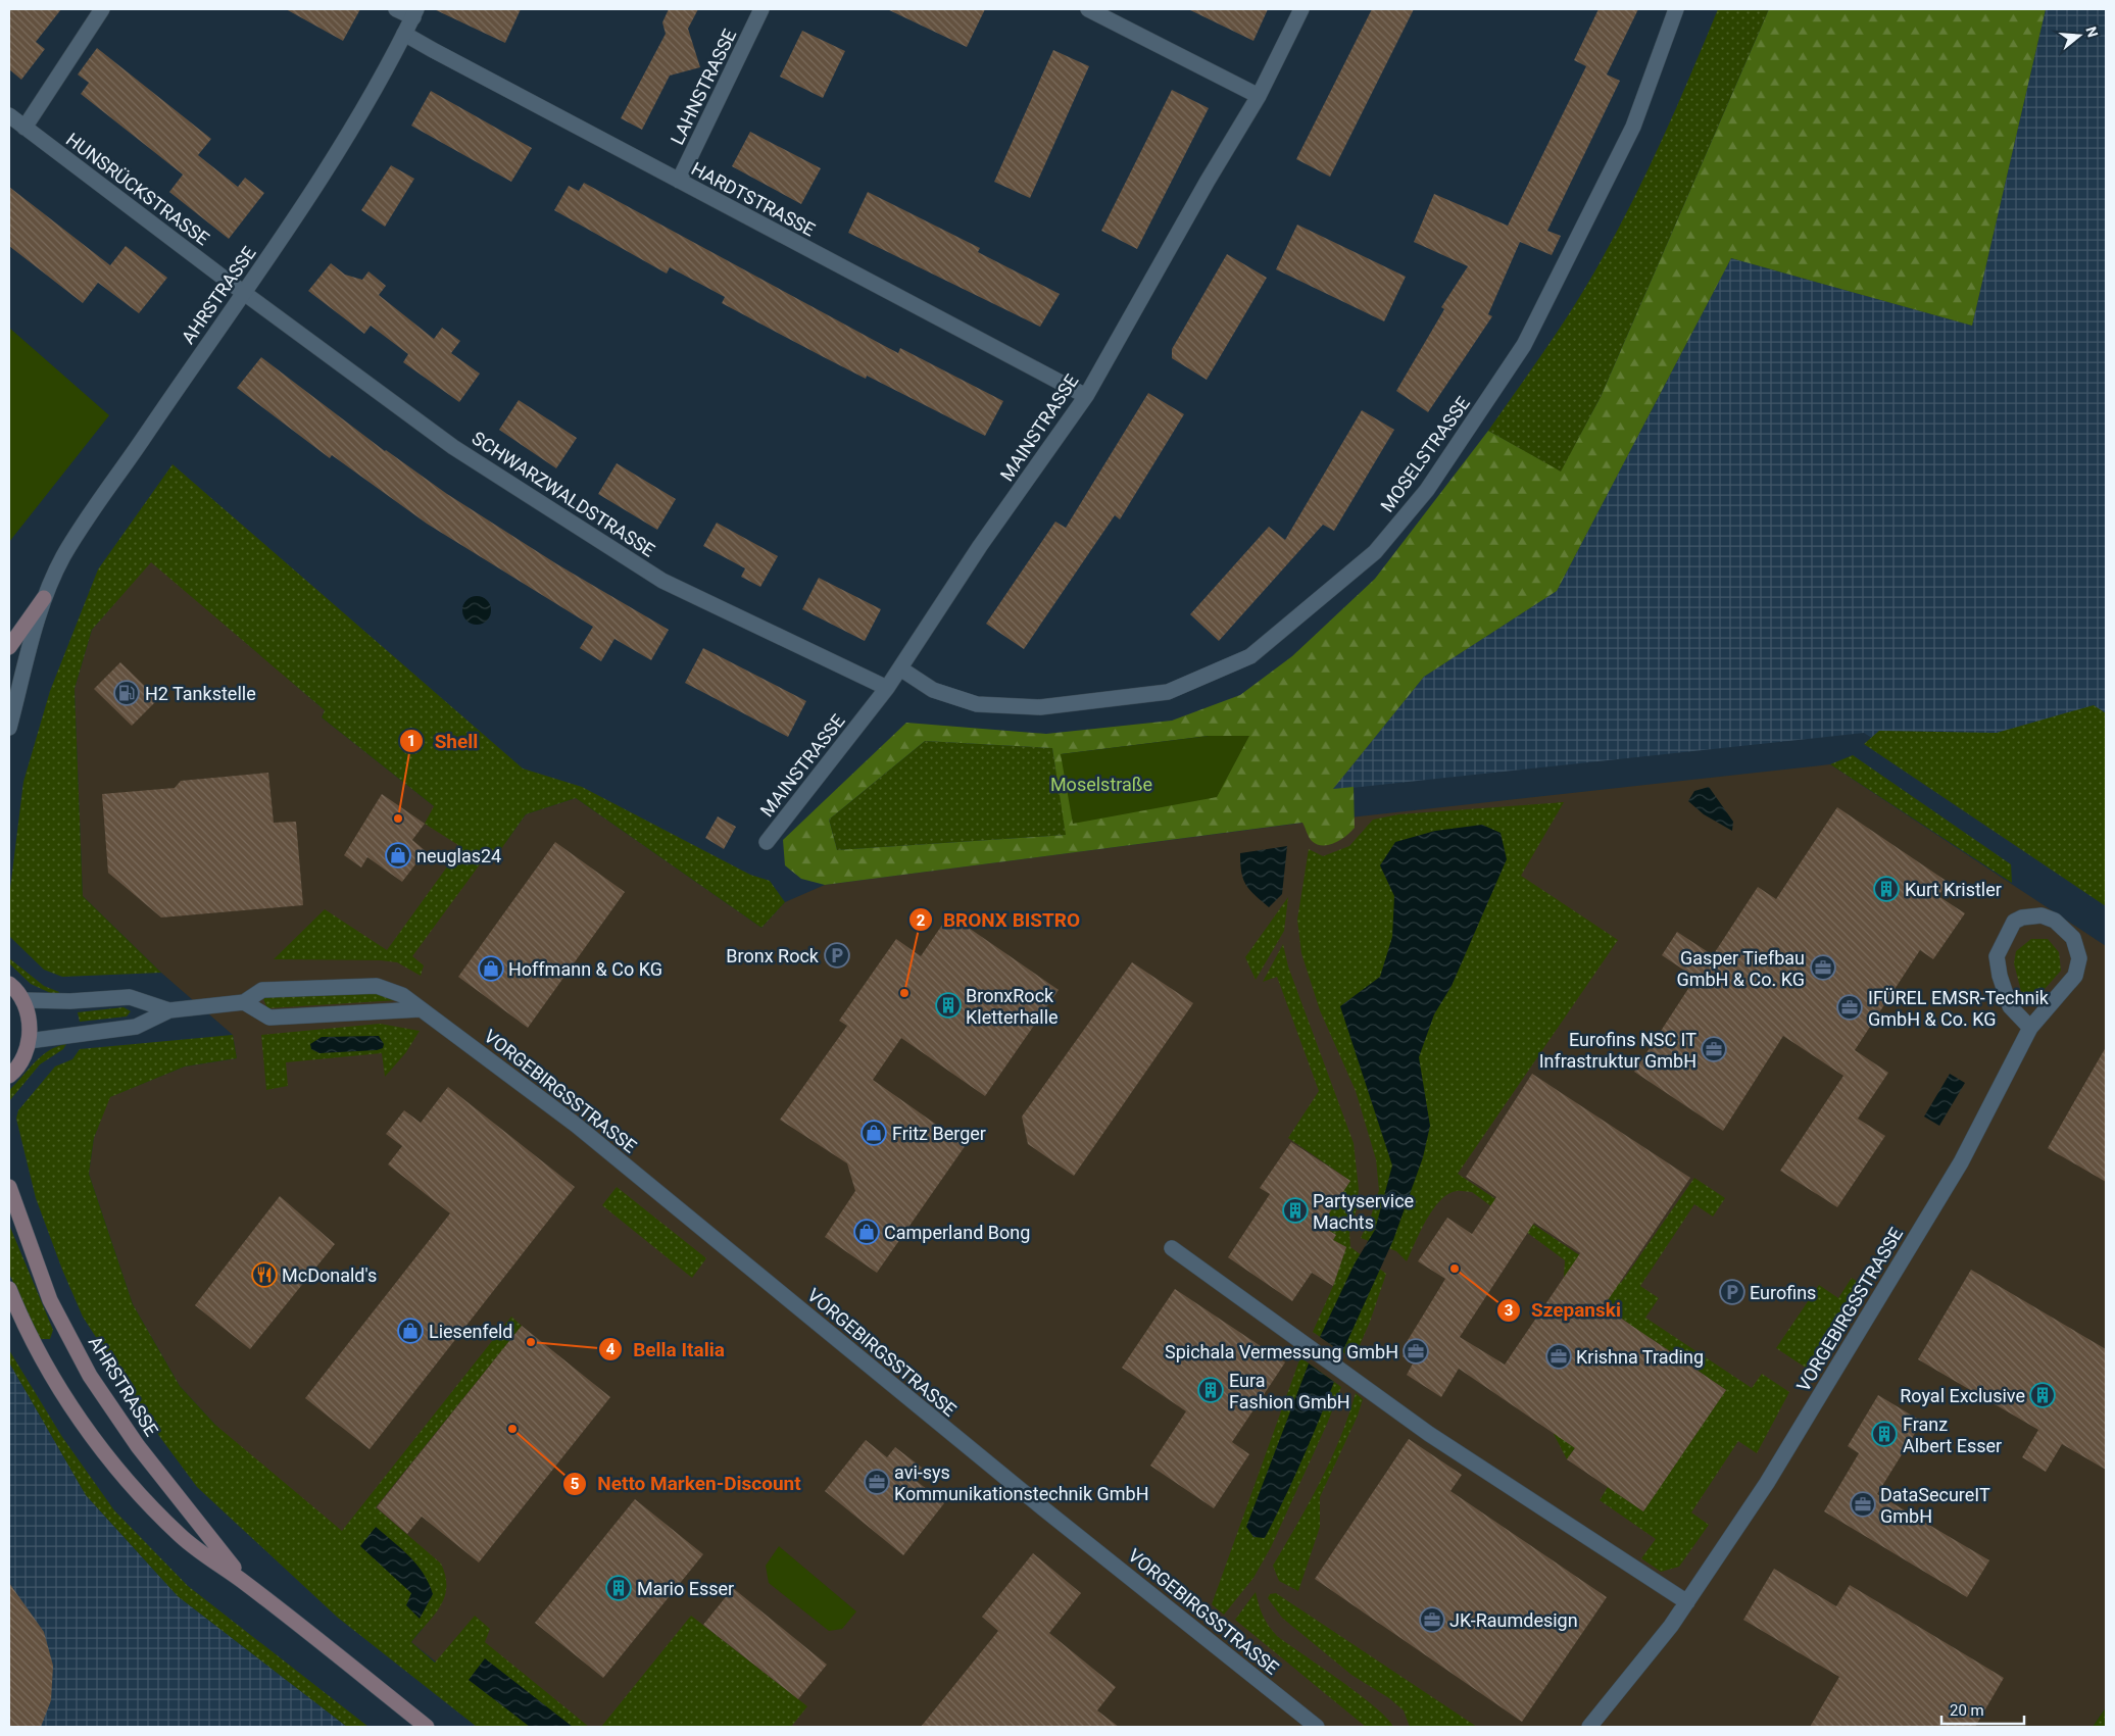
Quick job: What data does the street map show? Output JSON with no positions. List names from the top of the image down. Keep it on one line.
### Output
{"streets":{"main road":["AHRSTRASSE"],"street":["LAHNSTRASSE","HUNSRÜCKSTRASSE","HARDTSTRASSE","MAINSTRASSE","MOSELSTRASSE","SCHWARZWALDSTRASSE","VORGEBIRGSSTRASSE"]},"crossings":[["LAHNSTRASSE","HARDTSTRASSE"],["HUNSRÜCKSTRASSE","AHRSTRASSE"],["HUNSRÜCKSTRASSE","SCHWARZWALDSTRASSE"],["HARDTSTRASSE","AHRSTRASSE"],["HARDTSTRASSE","MAINSTRASSE"],["AHRSTRASSE","SCHWARZWALDSTRASSE"],["MAINSTRASSE","MOSELSTRASSE"],["MAINSTRASSE","SCHWARZWALDSTRASSE"]],"parks":["Moselstraße"],"places":{"fuel station":["H2 Tankstelle"],"other":["Shell","BRONX BISTRO","Szepanski","Bella Italia","Netto Marken-Discount"],"shop":["neuglas24","Hoffmann & Co KG","Fritz Berger","Camperland Bong","Liesenfeld"],"building":["Kurt Kristler","BronxRock Kletterhalle","Partyservice Machts","Eura Fashion GmbH","Royal Exclusive","Franz Albert Esser","Mario Esser"],"parking":["Bronx Rock","Eurofins"],"office":["Gasper Tiefbau GmbH & Co. KG","IFÜREL EMSR-Technik GmbH & Co. KG","Eurofins NSC IT Infrastruktur GmbH","Spichala Vermessung GmbH","Krishna Trading","avi-sys Kommunikationstechnik GmbH","DataSecureIT GmbH","JK-Raumdesign"],"restaurant":["McDonald's"]},"scale_bar":"20 m","north":"right"}
